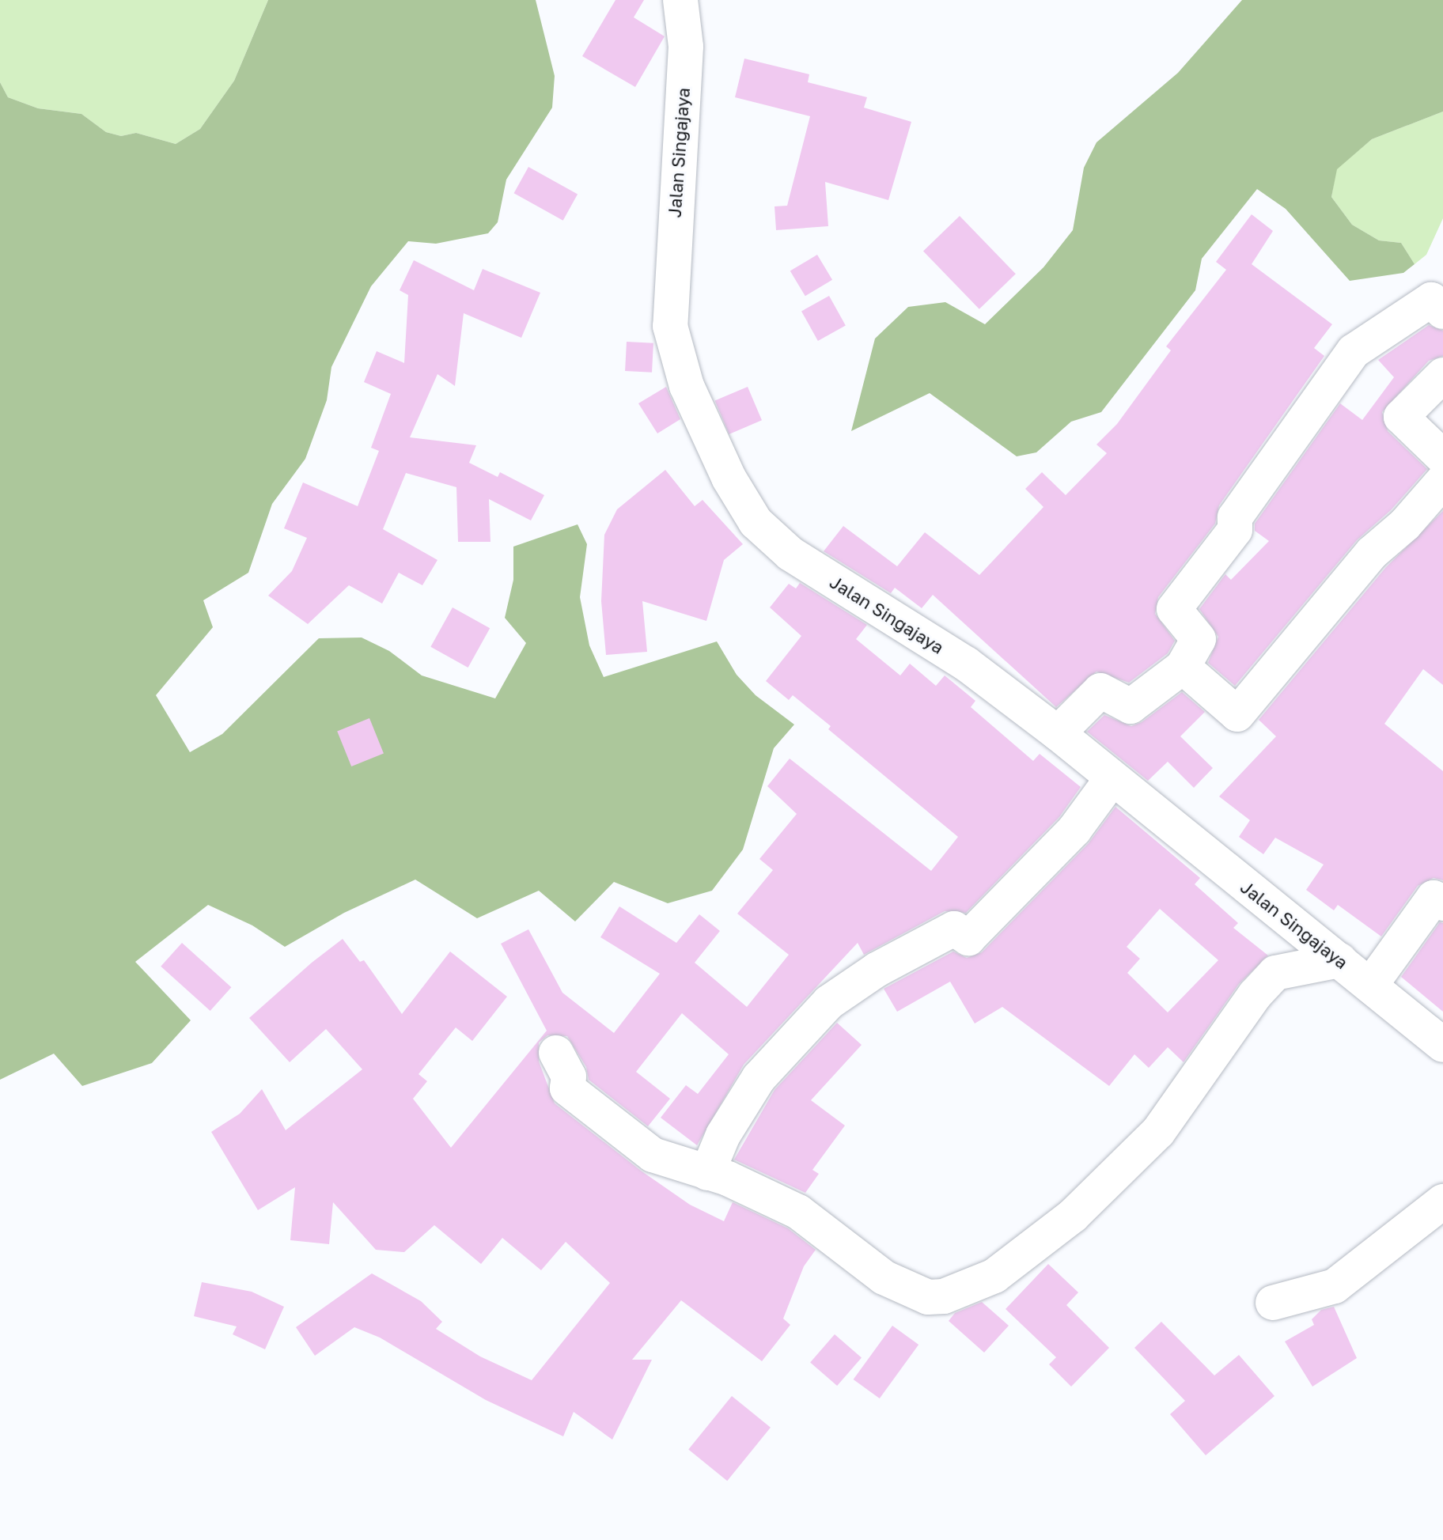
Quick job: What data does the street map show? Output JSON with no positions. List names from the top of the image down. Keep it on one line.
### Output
{"streets":{"street":["Jalan Singajaya"]}}
